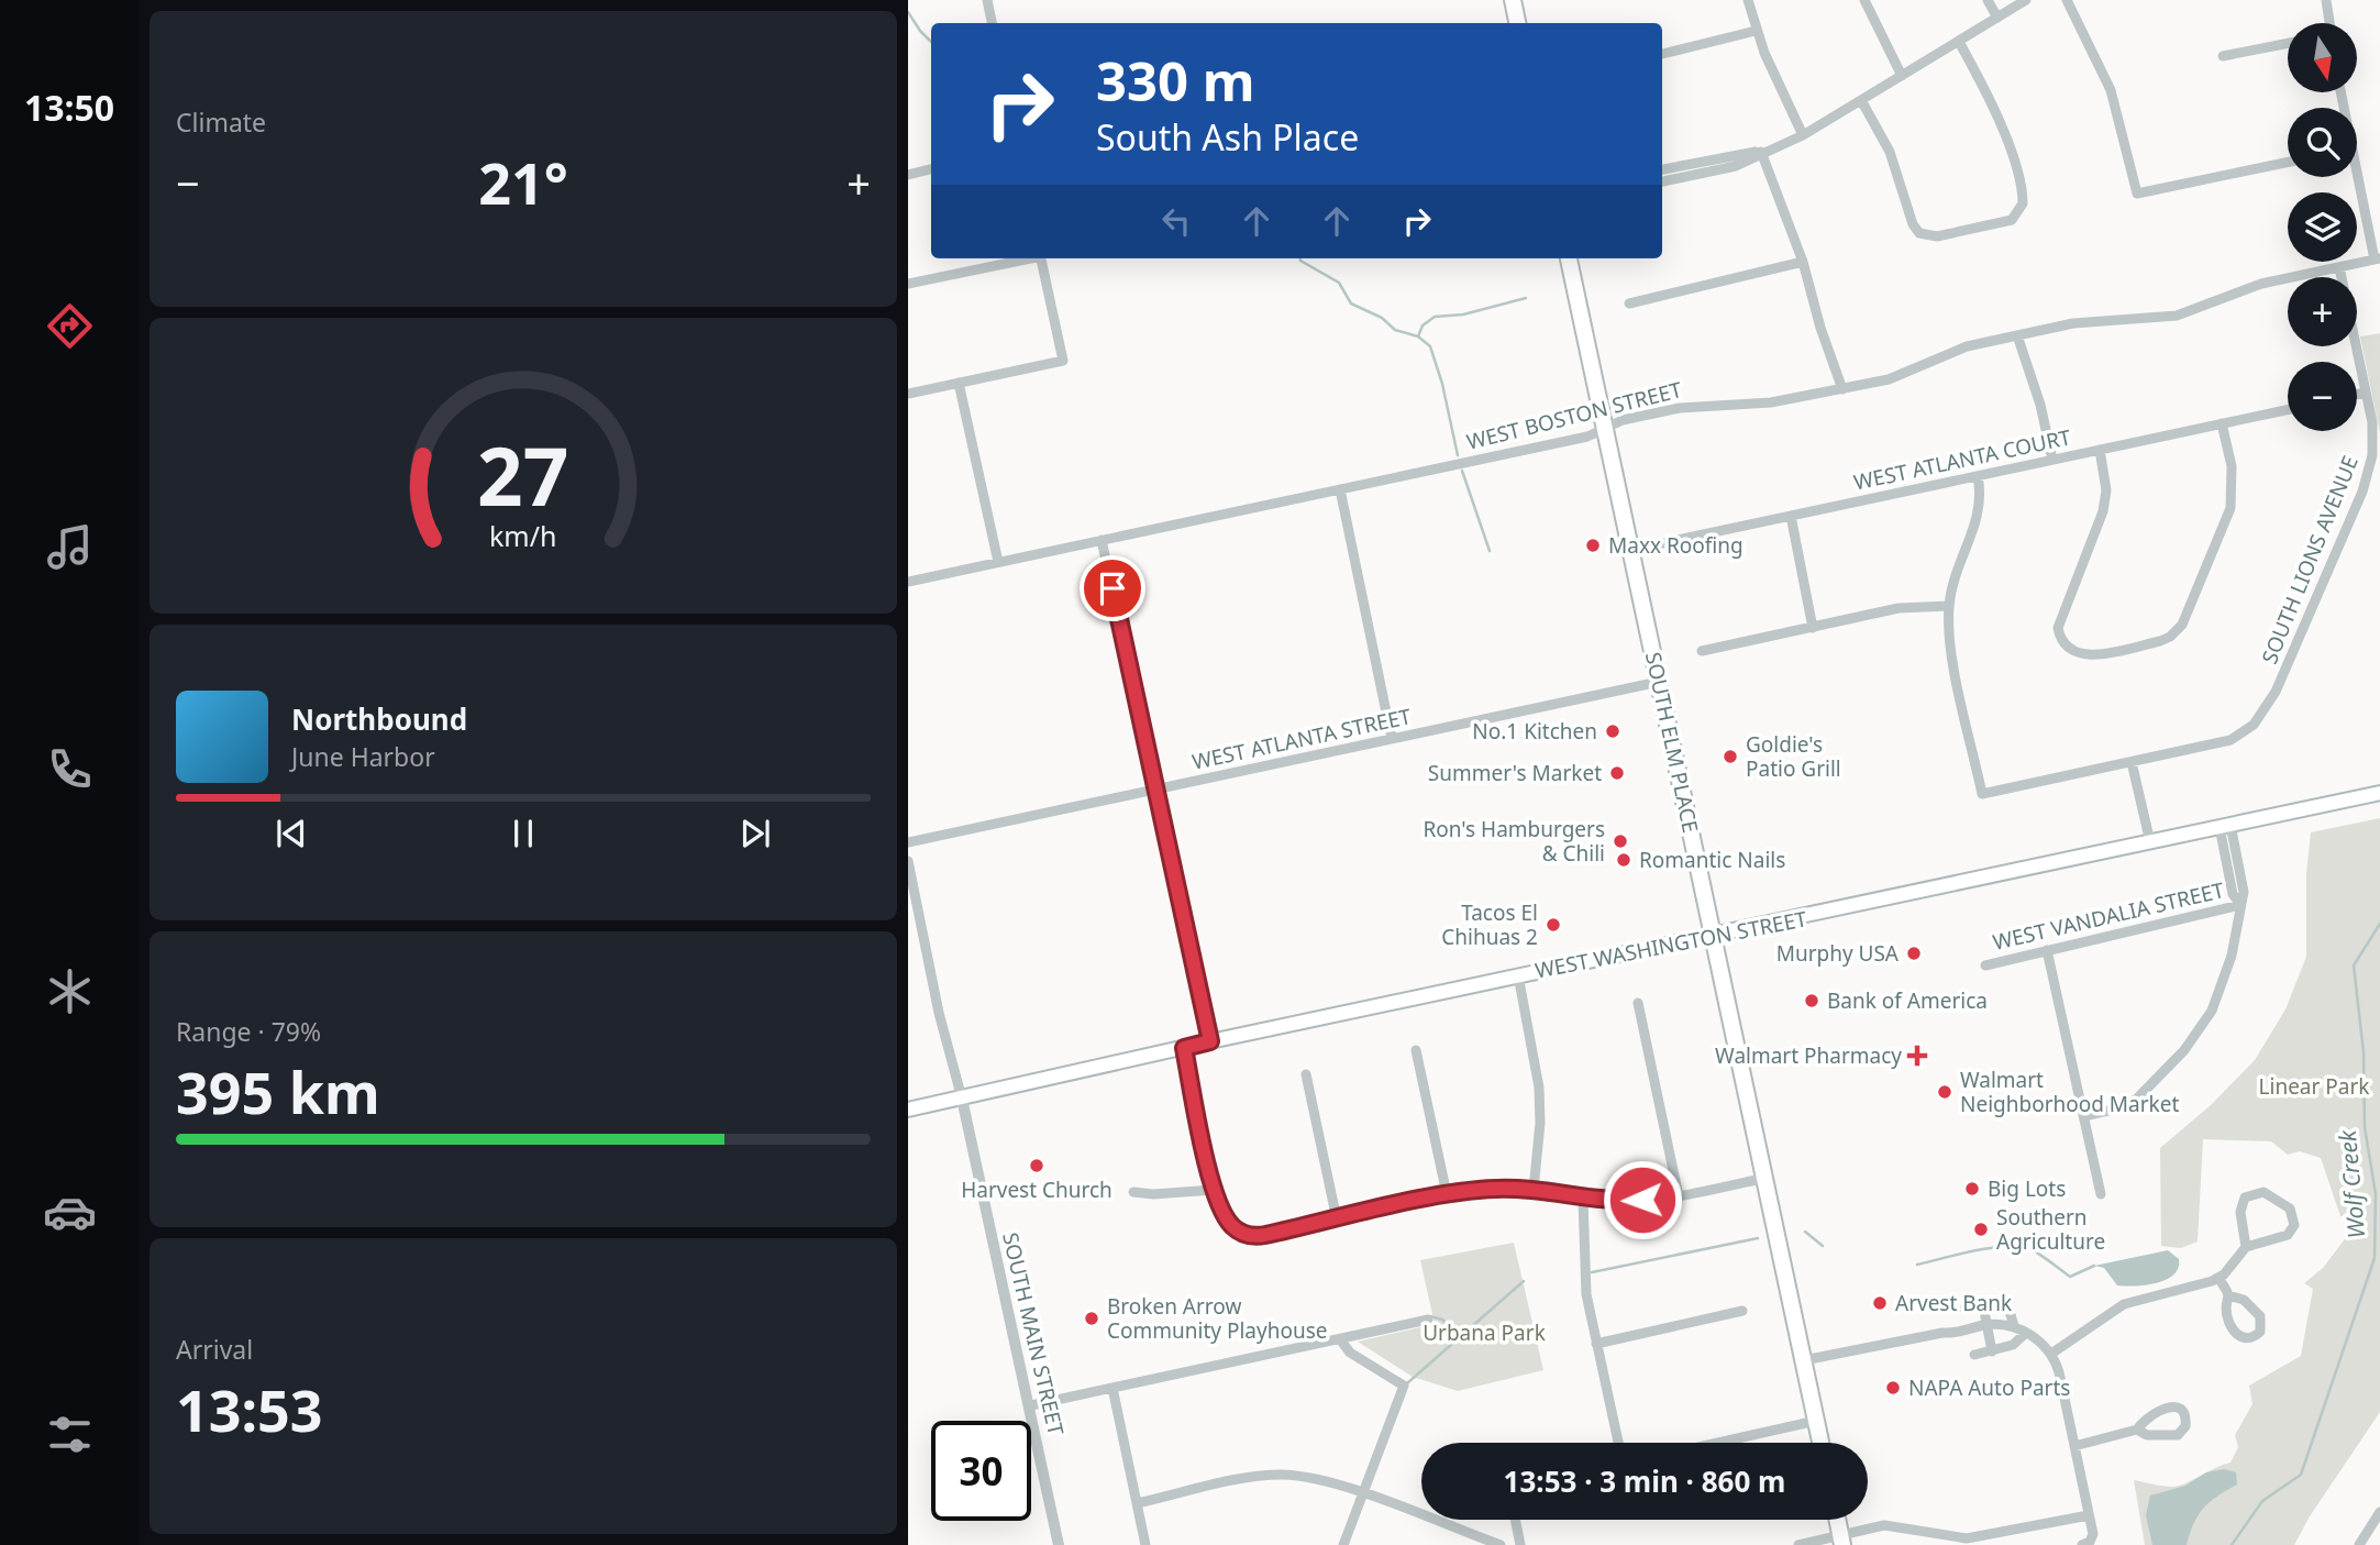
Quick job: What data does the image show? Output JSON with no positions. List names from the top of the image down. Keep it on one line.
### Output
{"streets":{"main road":["SOUTH ELM PLACE","WEST WASHINGTON STREET"],"street":["WEST BOSTON STREET","WEST ATLANTA COURT","SOUTH LIONS AVENUE","WEST ATLANTA STREET","WEST VANDALIA STREET","SOUTH MAIN STREET"]},"crossings":[["WEST BOSTON STREET","SOUTH LIONS AVENUE"],["WEST BOSTON STREET","SOUTH ELM PLACE"],["WEST ATLANTA COURT","SOUTH ELM PLACE"],["WEST ATLANTA STREET","SOUTH ELM PLACE"],["SOUTH ELM PLACE","WEST WASHINGTON STREET"],["WEST WASHINGTON STREET","SOUTH MAIN STREET"]],"water":["Wolf Creek"],"parks":["Linear Park","Urbana Park"],"places":{"other":["Maxx Roofing","No.1 Kitchen","Goldie's Patio Grill","Summer's Market","Ron's Hamburgers & Chili","Romantic Nails","Tacos El Chihuas 2","Murphy USA","Bank of America","Walmart Neighborhood Market","Harvest Church","Big Lots","Southern Agriculture","Arvest Bank","Broken Arrow Community Playhouse","NAPA Auto Parts"],"health":["Walmart Pharmacy"]},"north":"bottom","page":{"tabs":"13:50","tile":["Climate",["Range · 79%","395 km"],["Arrival","13:53"]],"map_buttons":["+","−"],"turn":["330 m","South Ash Place"],"heat":["−","21°","+"],"song":["Northbound","June Harbor"],"limit":"30","trip":"13:53 · 3 min · 860 m","gauge":["27","km/h"]}}
